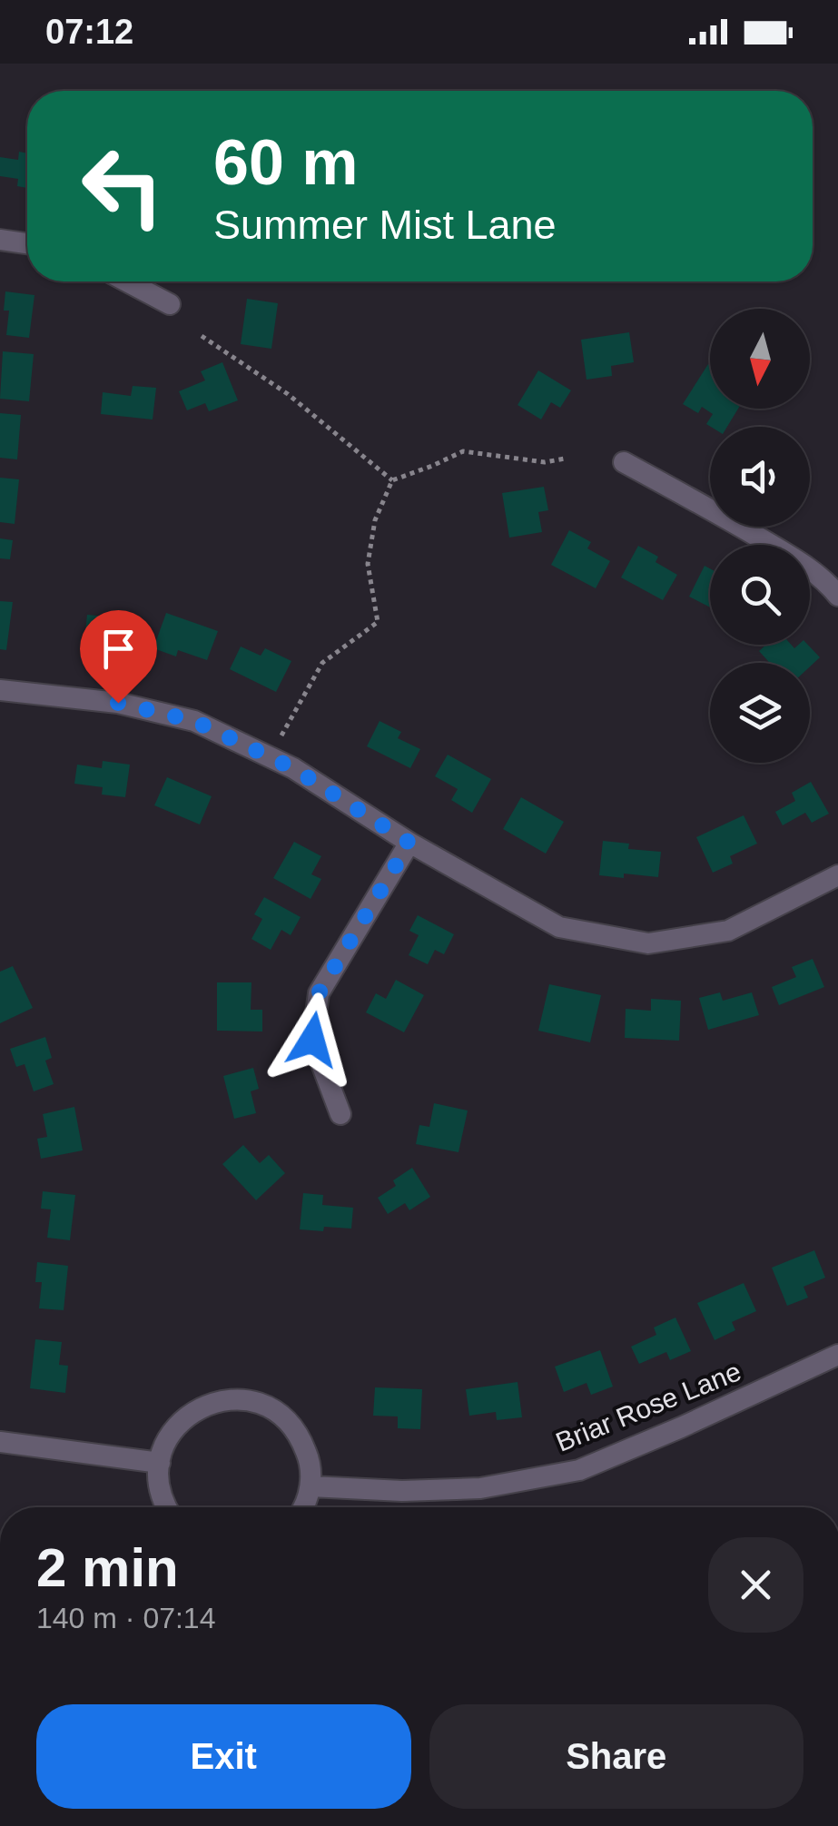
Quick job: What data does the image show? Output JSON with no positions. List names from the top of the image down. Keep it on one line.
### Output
{"streets":{"street":["Briar Rose Lane"]},"north":"bottom","page":{"status":"07:12","turn":["60 m","Summer Mist Lane"],"heading":["2 min","140 m · 07:14"],"buttons":["Exit","Share"]}}
